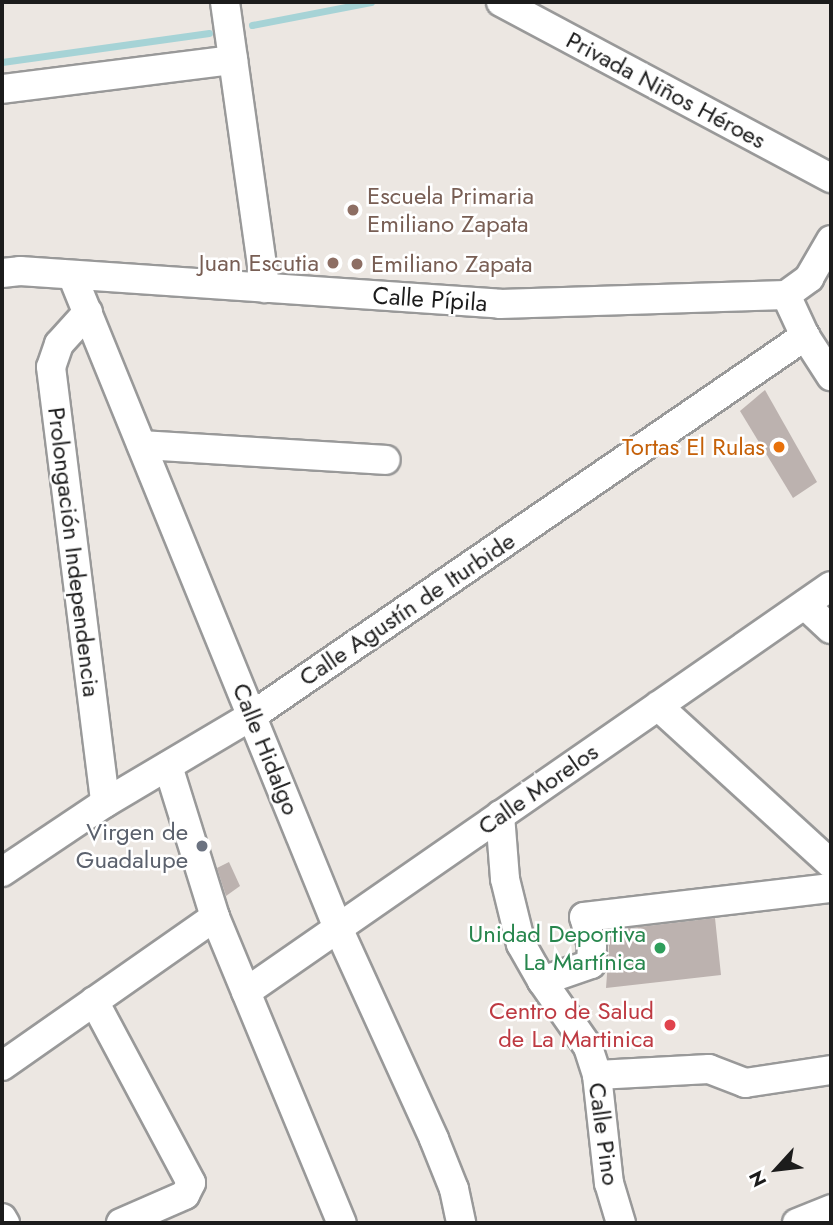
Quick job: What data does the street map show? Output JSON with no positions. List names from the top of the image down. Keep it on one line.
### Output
{"streets":{"street":["Privada Niños Héroes","Calle Pípila","Prolongación Independencia","Calle Agustín de Iturbide","Calle Hidalgo","Calle Morelos","Calle Pino"]},"crossings":[["Calle Pípila","Calle Hidalgo"],["Prolongación Independencia","Calle Agustín de Iturbide"],["Prolongación Independencia","Calle Hidalgo"],["Calle Agustín de Iturbide","Calle Hidalgo"],["Calle Hidalgo","Calle Morelos"],["Calle Morelos","Calle Pino"]],"places":["Escuela Primaria Emiliano Zapata","Juan Escutia","Emiliano Zapata","Tortas El Rulas","Virgen de Guadalupe","Unidad Deportiva La Martínica","Centro de Salud de La Martinica"],"north":"bottom left"}
